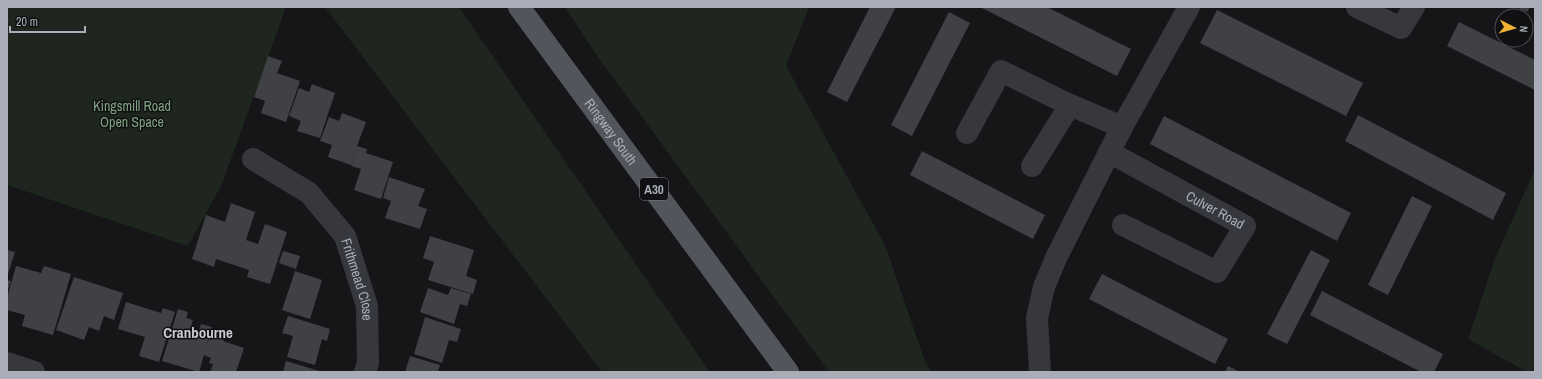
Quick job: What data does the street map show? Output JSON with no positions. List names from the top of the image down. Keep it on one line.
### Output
{"streets":{"main road":["Ringway South","A30"],"street":["Culver Road","Frithmead Close"]},"districts":["Cranbourne"],"parks":["Kingsmill Road Open Space"],"scale_bar":"20 m","north":"right"}
